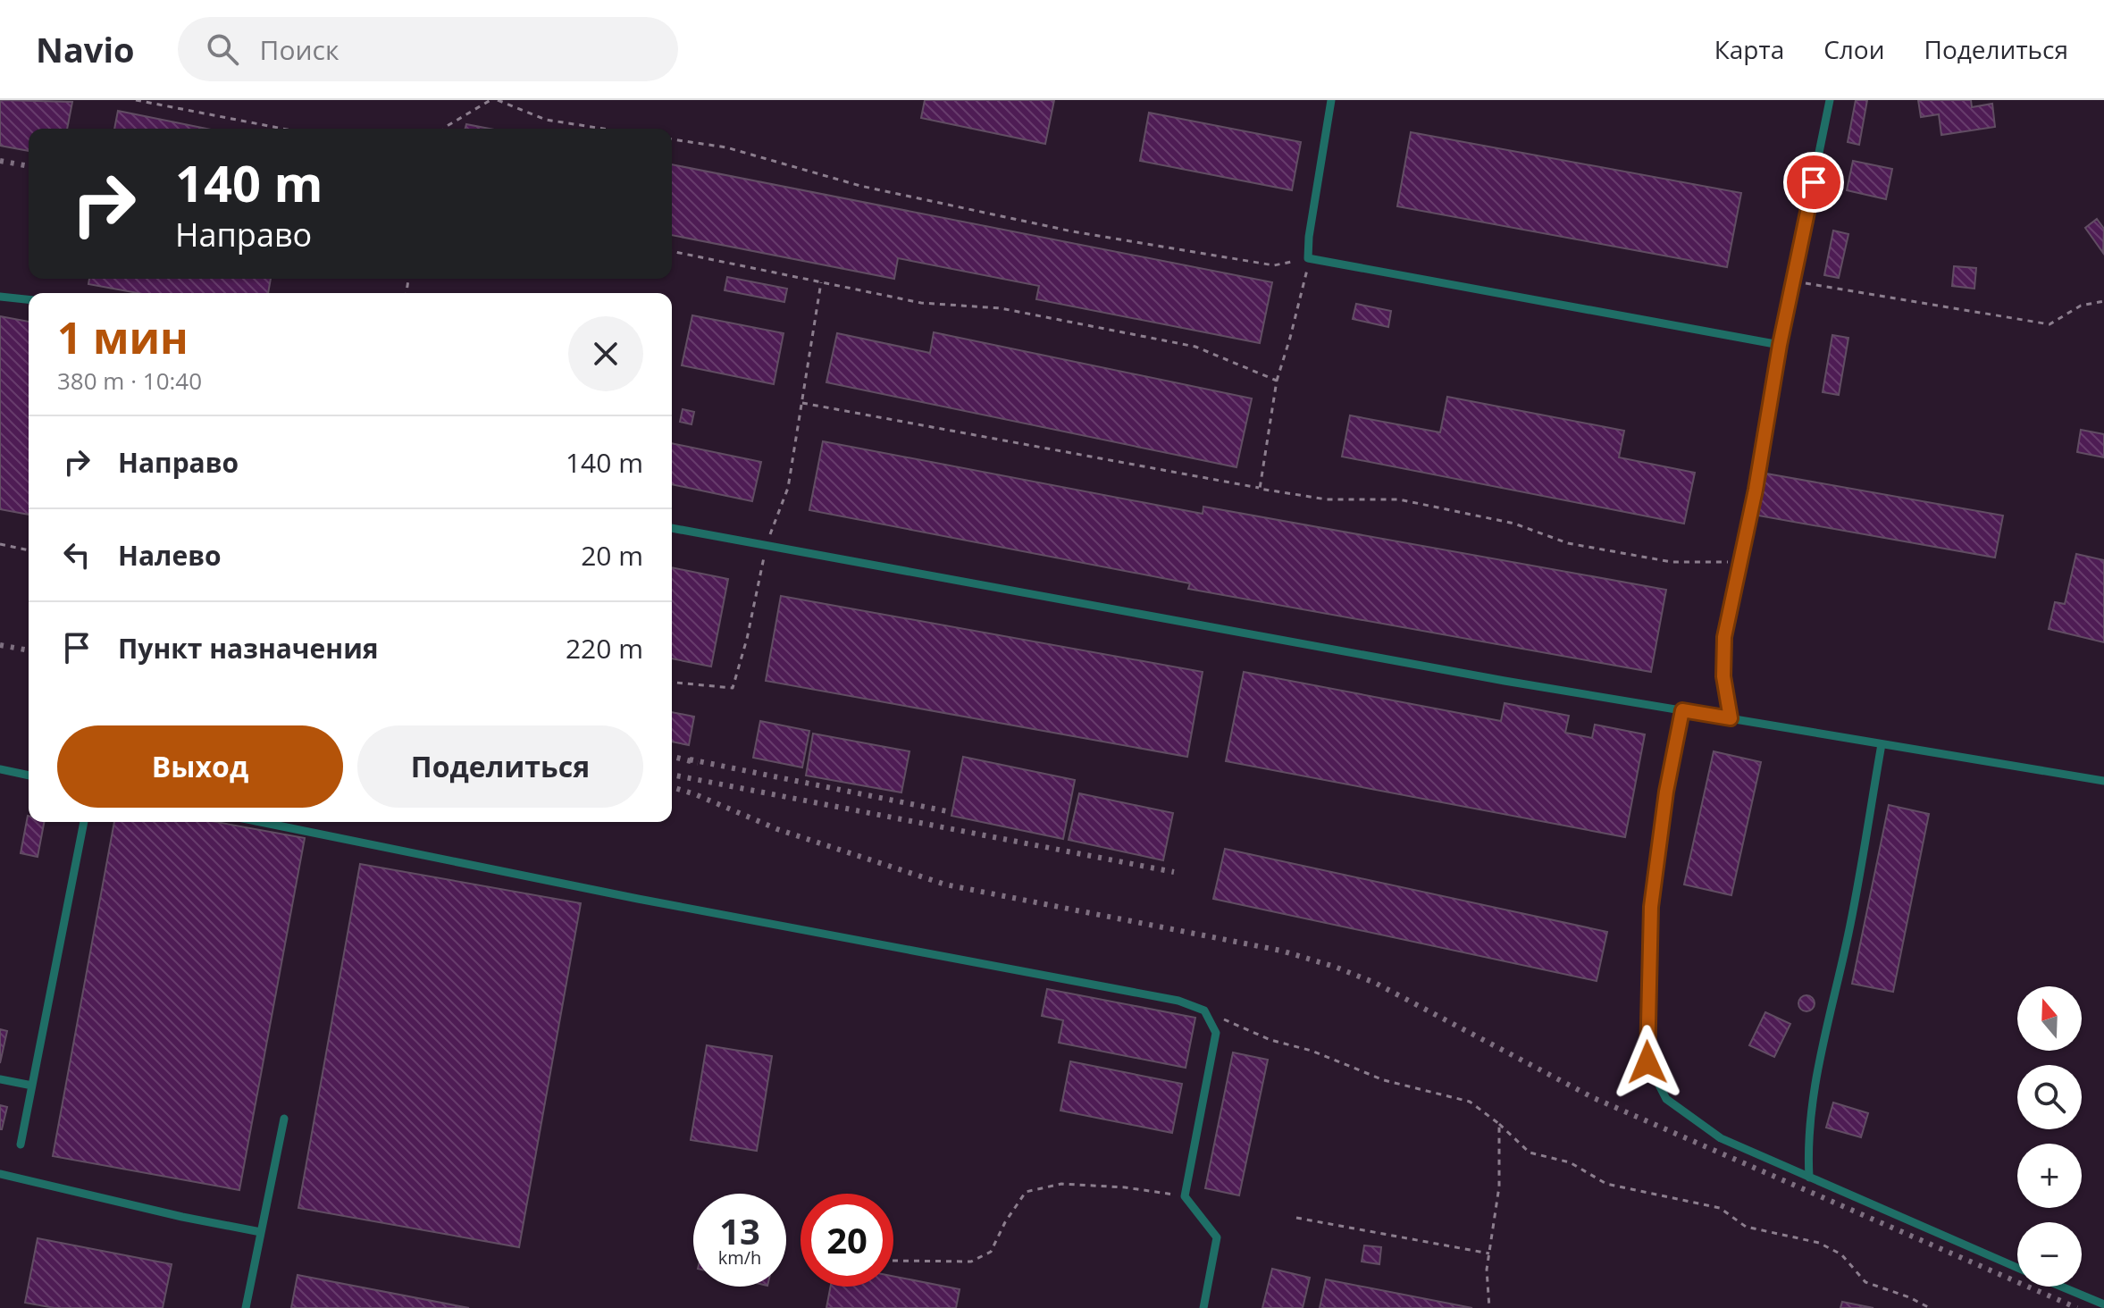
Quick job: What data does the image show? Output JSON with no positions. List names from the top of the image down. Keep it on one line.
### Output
{"north":"top","page":{"header":"Navio","search":"Поиск","nav":["Карта","Слои","Поделиться"],"turn":["140 m","Направо"],"heading":["1 мин","380 m · 10:40"],"list":[{"name":"Направо","value":"140 m"},{"name":"Налево","value":"20 m"},{"name":"Пункт назначения","value":"220 m"}],"buttons":["Выход","Поделиться"],"map_buttons":["+","−"],"speed":"13 km/h","limit":"20"}}
